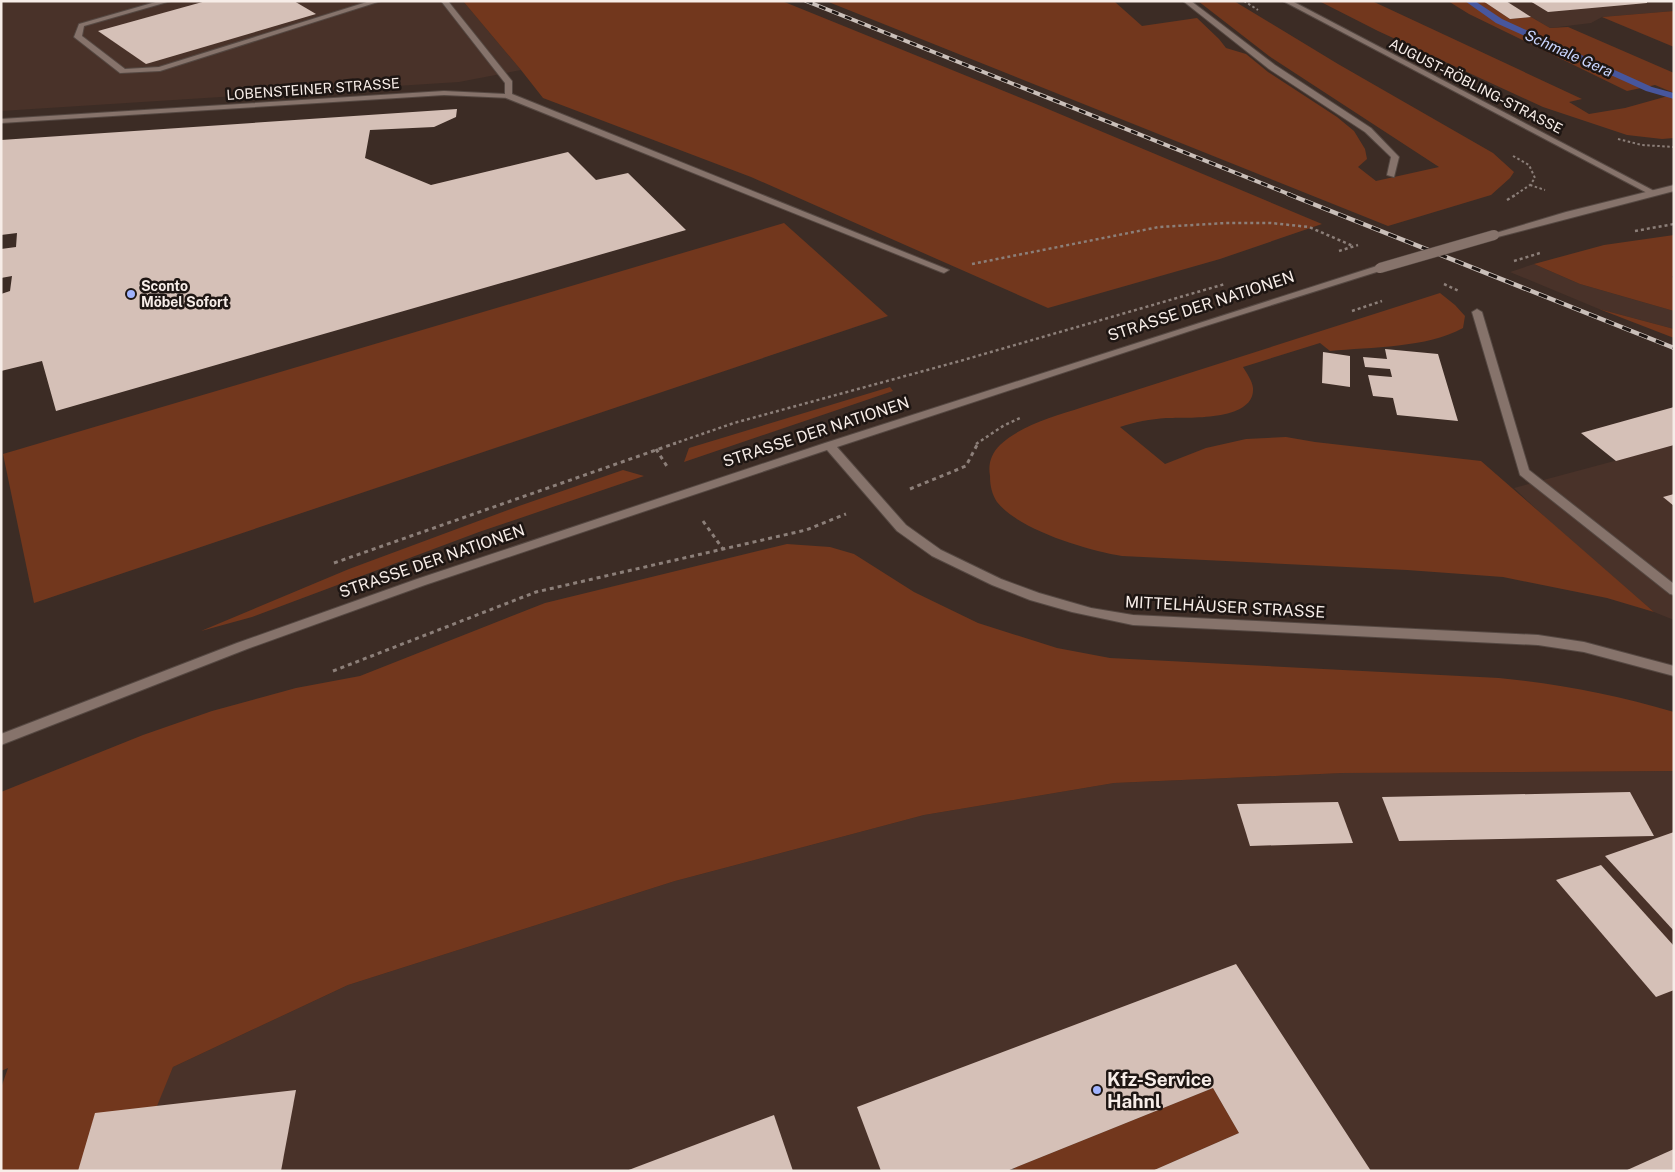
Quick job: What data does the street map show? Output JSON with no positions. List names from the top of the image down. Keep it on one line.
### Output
{"streets":{"main road":["AUGUST-RÖBLING-STRASSE","LOBENSTEINER STRASSE","STRASSE DER NATIONEN","MITTELHÄUSER STRASSE"]},"crossings":[["AUGUST-RÖBLING-STRASSE","STRASSE DER NATIONEN"],["STRASSE DER NATIONEN","MITTELHÄUSER STRASSE"]],"water":["Schmale Gera"],"places":["Sconto Möbel Sofort","Kfz-Service Hahnl"]}
